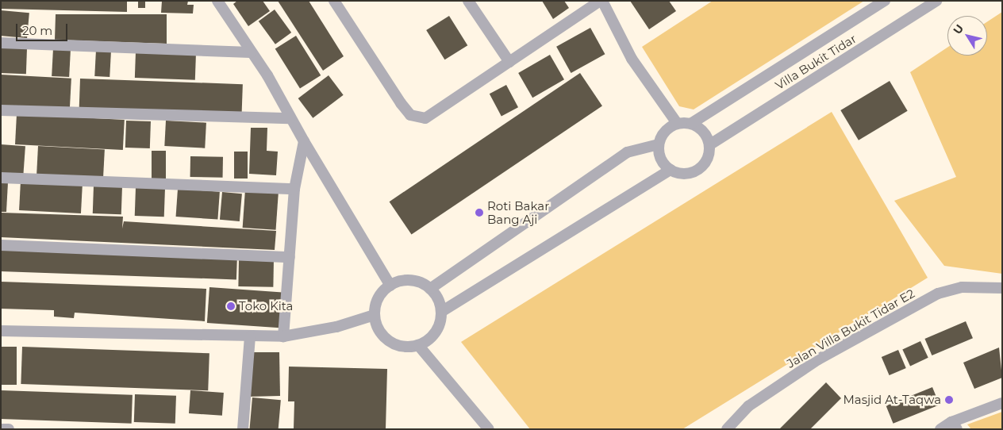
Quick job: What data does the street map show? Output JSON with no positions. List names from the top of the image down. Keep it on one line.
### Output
{"streets":{"street":["Villa Bukit Tidar","Jalan Villa Bukit Tidar E2"]},"places":["Roti Bakar Bang Aji","Toko Kita","Masjid At-Taqwa"],"scale_bar":"20 m","north":"top left"}
